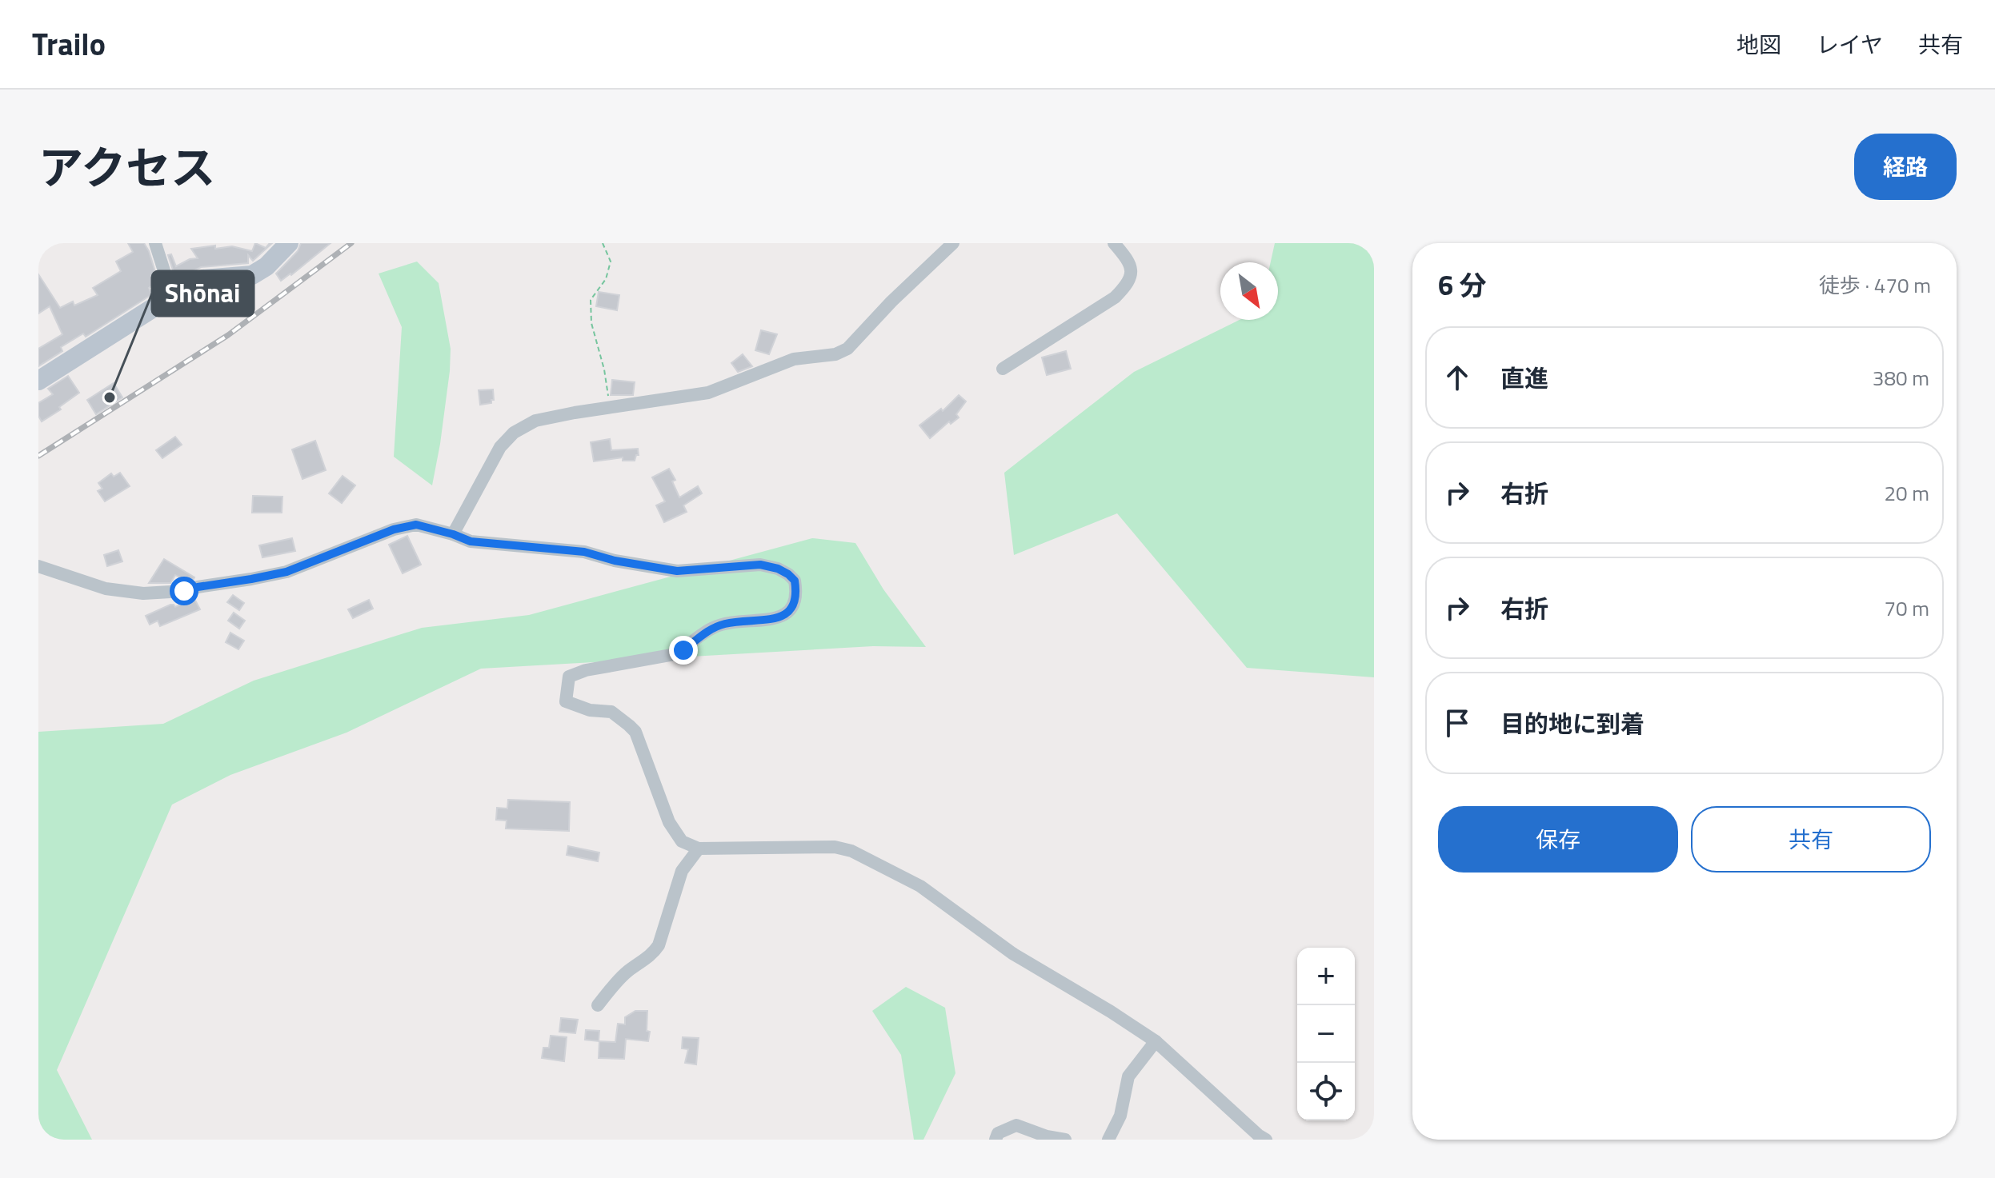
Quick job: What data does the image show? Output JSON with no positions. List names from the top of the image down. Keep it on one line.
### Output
{"places":["Shōnai"],"north":"bottom right","page":{"header":"Trailo","nav":["地図","レイヤ","共有"],"title":"アクセス","buttons":["経路",["保存","共有"]],"heading":["6 分","徒歩 · 470 m"],"list":[["直進","380 m"],["右折","20 m"],["右折","70 m"],"目的地に到着"],"map_buttons":["+","−"]}}
